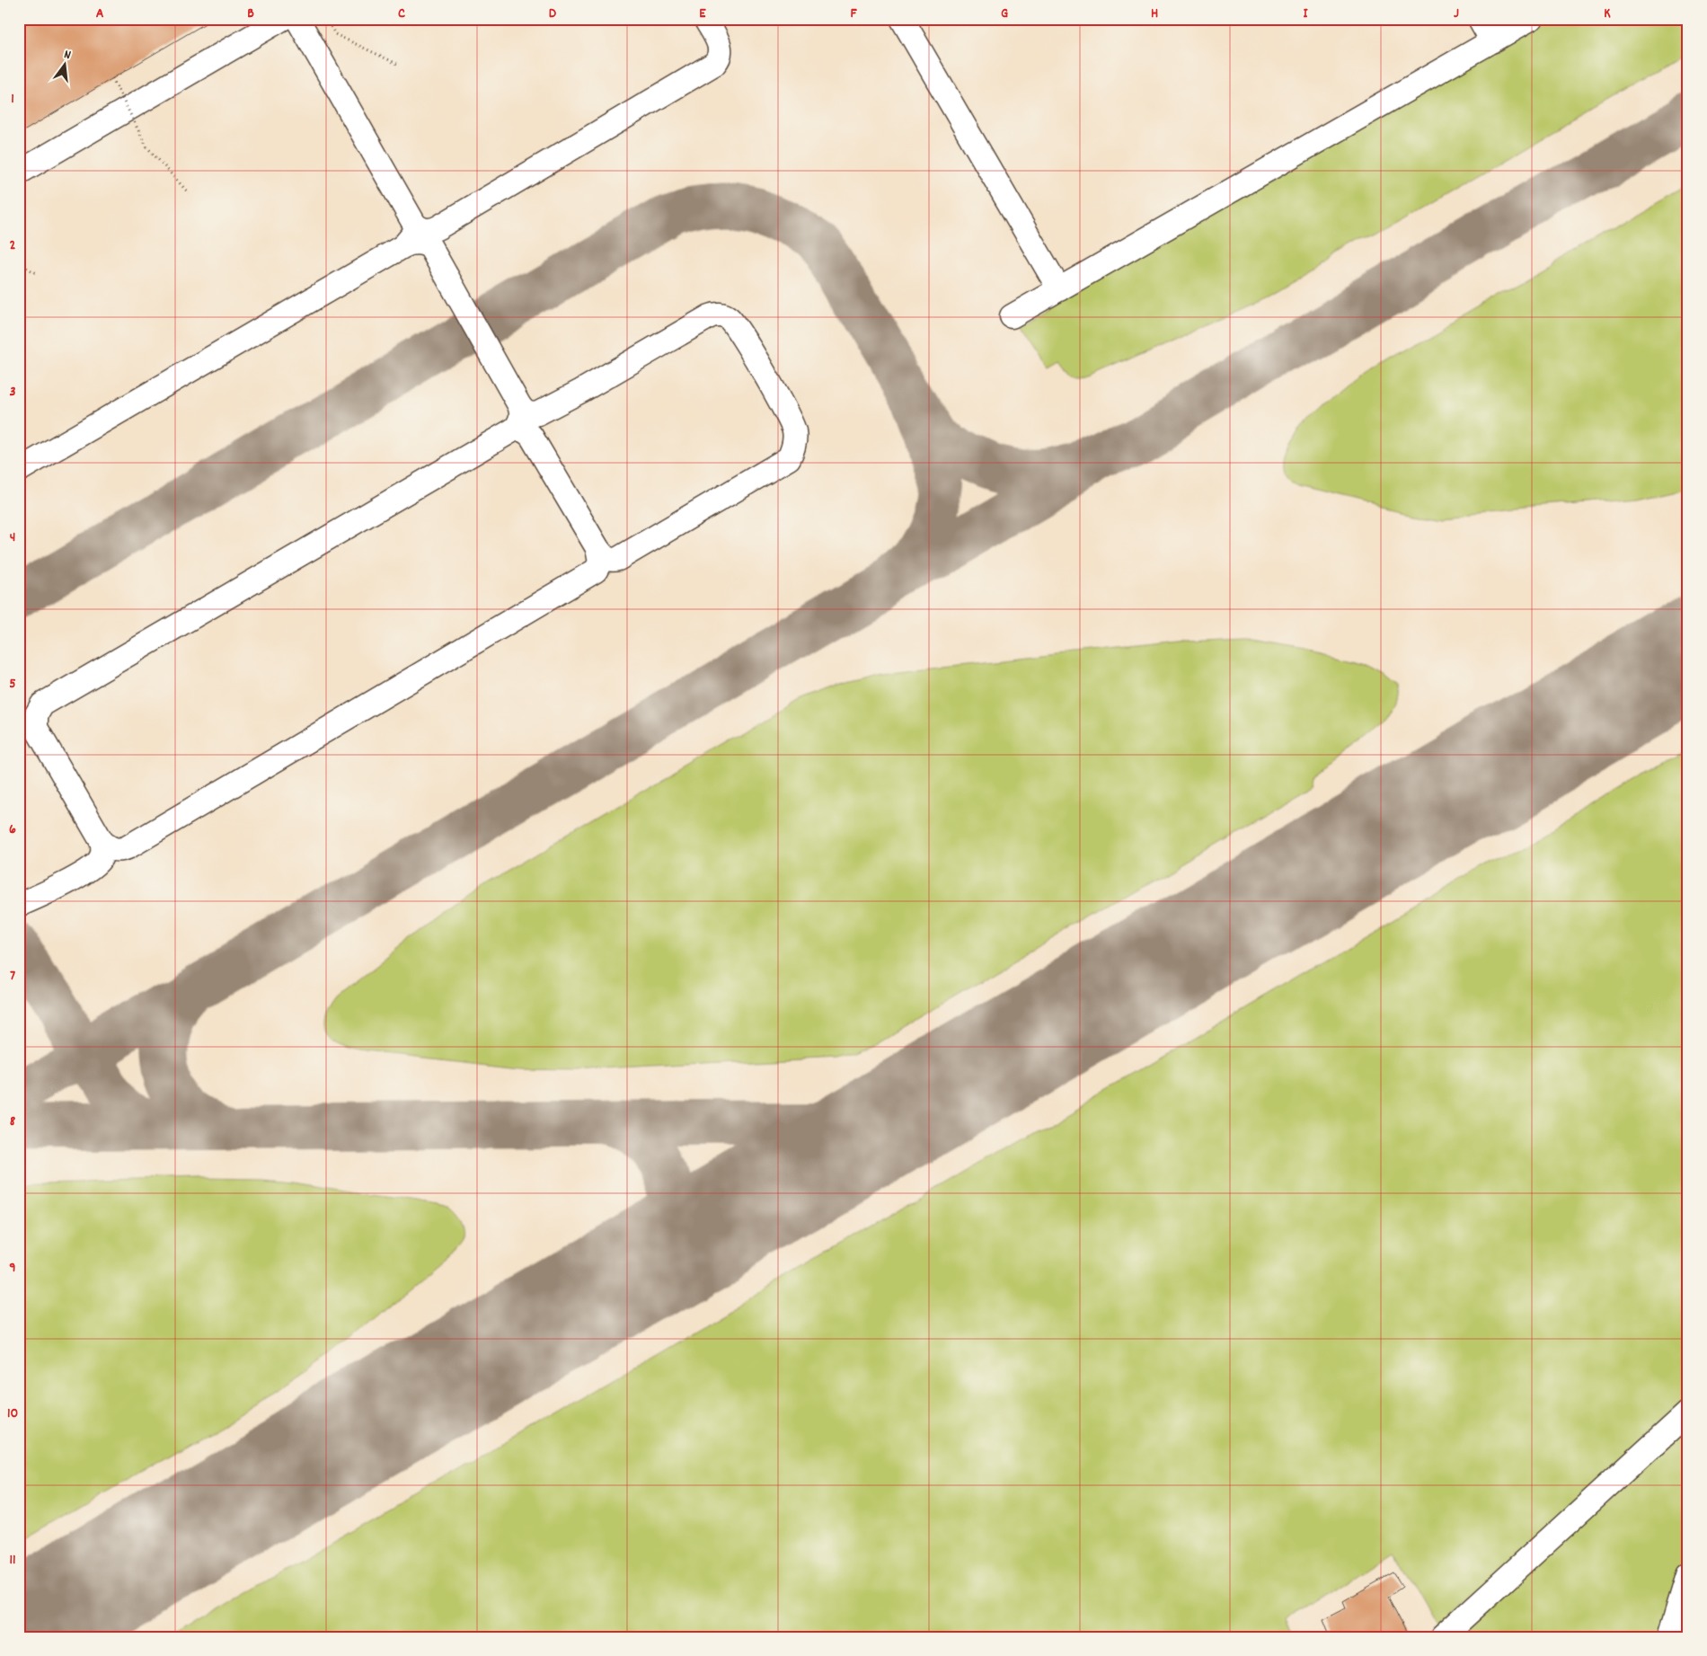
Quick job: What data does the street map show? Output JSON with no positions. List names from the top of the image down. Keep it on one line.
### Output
{"north":"top","grid":{"columns":["A","B","C","D","E","F","G","H","I","J","K"],"rows":["1","2","3","4","5","6","7","8","9","10","11"]}}
